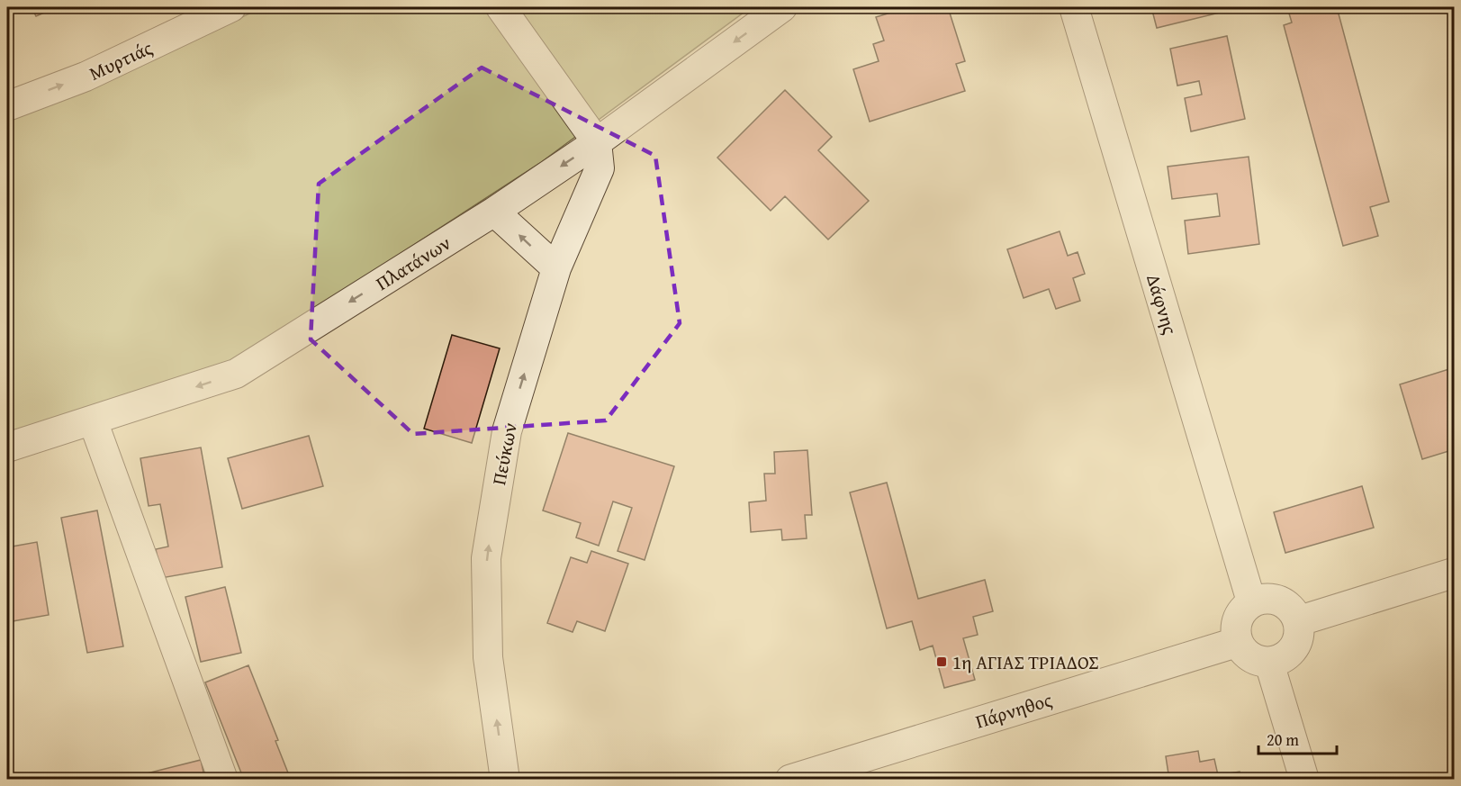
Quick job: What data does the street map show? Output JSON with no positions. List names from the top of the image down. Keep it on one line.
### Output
{"streets":{"street":["Μυρτιάς","Πλατάνων","Δάφνης","Πεύκων","Πάρνηθος"]},"crossings":[["Πλατάνων","Πεύκων"],["Δάφνης","Πάρνηθος"]],"one_way":["Μυρτιάς","Πλατάνων","Πεύκων"],"places":{"transit":["1η ΑΓΙΑΣ ΤΡΙΑΔΟΣ"]},"scale_bar":"20 m"}
